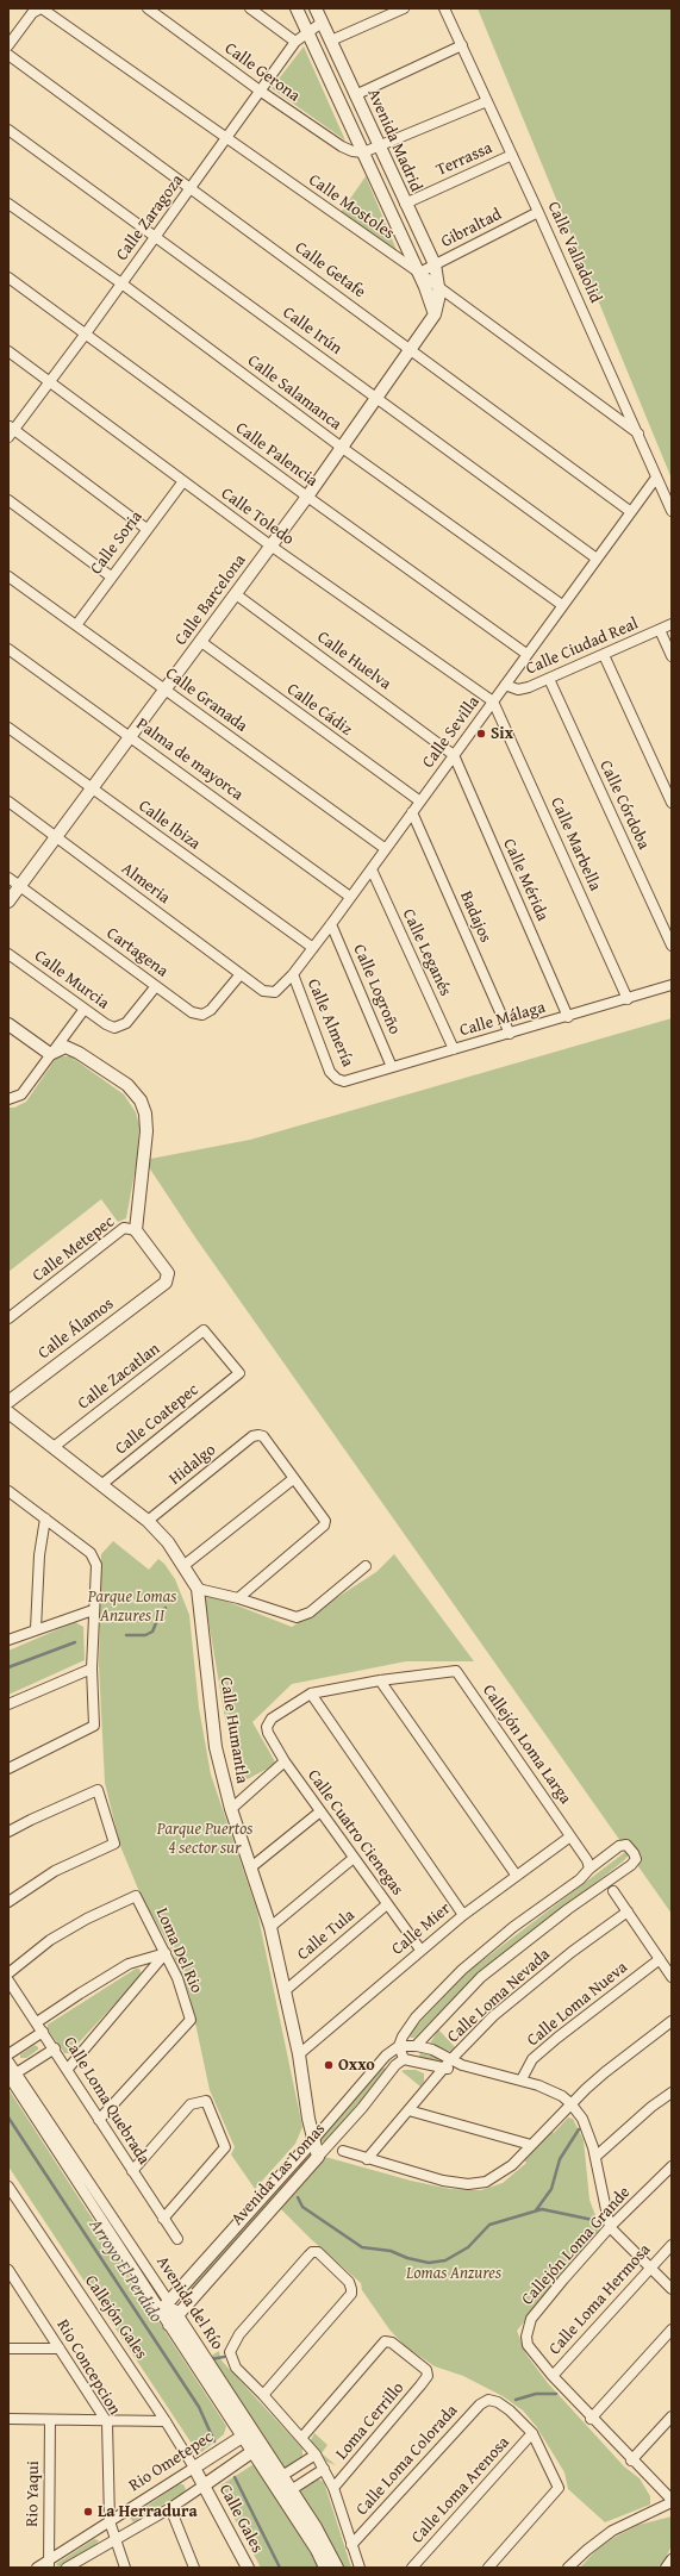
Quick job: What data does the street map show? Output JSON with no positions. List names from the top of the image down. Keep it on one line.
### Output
{"streets":{"street":["Calle Gerona","Avenida Madrid","Terrassa","Calle Mostoles","Calle Zaragoza","Gibraltad","Calle Valladolid","Calle Getafe","Calle Irún","Calle Salamanca","Calle Palencia","Calle Toledo","Calle Soria","Calle Barcelona","Calle Ciudad Real","Calle Huelva","Calle Granada","Calle Cádiz","Calle Sevilla","Palma de mayorca","Calle Córdoba","Calle Ibiza","Calle Marbella","Calle Mérida","Almeria","Badajos","Cartagena","Calle Leganés","Calle Murcia","Calle Logroño","Calle Málaga","Calle Almería","Calle Metepec","Calle Álamos","Calle Zacatlan","Calle Coatepec","Hidalgo","Calle Humantla","Callejón Loma Larga","Calle Cuatro Cienegas","Calle Mier","Calle Tula","Loma Del Rio","Calle Loma Nevada","Calle Loma Nueva","Calle Loma Quebrada","Avenida Las Lomas","Callejón Loma Grande","Calle Loma Hermosa","Avenida del Río","Callejón Gales","Rio Concepcion","Loma Cerrillo","Calle Loma Colorada","Rio Ometepec","Calle Loma Arenosa","Rio Yaqui","Calle Gales"]},"crossings":[["Calle Gerona","Avenida Madrid"],["Calle Gerona","Calle Zaragoza"],["Avenida Madrid","Terrassa"],["Avenida Madrid","Calle Mostoles"],["Avenida Madrid","Calle Zaragoza"],["Avenida Madrid","Gibraltad"],["Avenida Madrid","Calle Barcelona"],["Terrassa","Calle Valladolid"],["Calle Mostoles","Calle Zaragoza"],["Calle Mostoles","Gibraltad"],["Calle Mostoles","Calle Valladolid"],["Calle Mostoles","Calle Barcelona"],["Calle Zaragoza","Calle Getafe"],["Calle Zaragoza","Calle Irún"],["Calle Zaragoza","Calle Salamanca"],["Calle Zaragoza","Calle Palencia"],["Calle Zaragoza","Calle Toledo"],["Gibraltad","Calle Valladolid"],["Calle Valladolid","Calle Sevilla"],["Calle Getafe","Calle Barcelona"],["Calle Getafe","Calle Sevilla"],["Calle Irún","Calle Barcelona"],["Calle Irún","Calle Sevilla"],["Calle Salamanca","Calle Barcelona"],["Calle Salamanca","Calle Sevilla"],["Calle Palencia","Calle Barcelona"],["Calle Palencia","Calle Sevilla"],["Calle Toledo","Calle Soria"],["Calle Toledo","Calle Barcelona"],["Calle Toledo","Calle Sevilla"],["Calle Toledo","Calle Marbella"],["Calle Soria","Calle Granada"],["Calle Barcelona","Calle Huelva"],["Calle Barcelona","Calle Granada"],["Calle Barcelona","Calle Cádiz"],["Calle Barcelona","Palma de mayorca"],["Calle Barcelona","Calle Ibiza"],["Calle Barcelona","Almeria"],["Calle Barcelona","Cartagena"],["Calle Ciudad Real","Calle Sevilla"],["Calle Ciudad Real","Calle Córdoba"],["Calle Huelva","Calle Sevilla"],["Calle Huelva","Calle Mérida"],["Calle Granada","Calle Sevilla"],["Calle Cádiz","Calle Sevilla"],["Calle Sevilla","Palma de mayorca"],["Calle Sevilla","Calle Ibiza"],["Calle Sevilla","Calle Marbella"],["Calle Sevilla","Calle Mérida"],["Calle Sevilla","Almeria"],["Calle Sevilla","Badajos"],["Calle Sevilla","Calle Leganés"],["Calle Sevilla","Calle Logroño"],["Calle Sevilla","Calle Almería"],["Calle Marbella","Calle Málaga"],["Calle Mérida","Calle Málaga"],["Almeria","Cartagena"],["Badajos","Calle Málaga"],["Cartagena","Calle Murcia"],["Calle Leganés","Calle Málaga"],["Calle Logroño","Calle Málaga"],["Calle Málaga","Calle Almería"],["Calle Metepec","Calle Álamos"],["Calle Zacatlan","Calle Coatepec"],["Calle Zacatlan","Calle Humantla"],["Calle Coatepec","Calle Humantla"],["Hidalgo","Calle Humantla"],["Calle Humantla","Calle Mier"],["Calle Humantla","Calle Tula"],["Calle Humantla","Avenida Las Lomas"],["Callejón Loma Larga","Calle Mier"],["Callejón Loma Larga","Avenida Las Lomas"],["Calle Cuatro Cienegas","Calle Mier"],["Calle Cuatro Cienegas","Calle Tula"],["Loma Del Rio","Calle Loma Quebrada"],["Avenida Las Lomas","Avenida del Río"],["Callejón Loma Grande","Calle Loma Hermosa"],["Avenida del Río","Rio Ometepec"],["Callejón Gales","Rio Ometepec"],["Callejón Gales","Calle Gales"],["Rio Concepcion","Rio Ometepec"],["Calle Loma Colorada","Calle Loma Arenosa"],["Rio Ometepec","Rio Yaqui"],["Rio Ometepec","Calle Gales"]],"water":["Arroyo El Perdido"],"parks":["Parque Lomas Anzures II","Parque Puertos 4 sector sur","Lomas Anzures"],"places":["Six","Oxxo","La Herradura"]}
